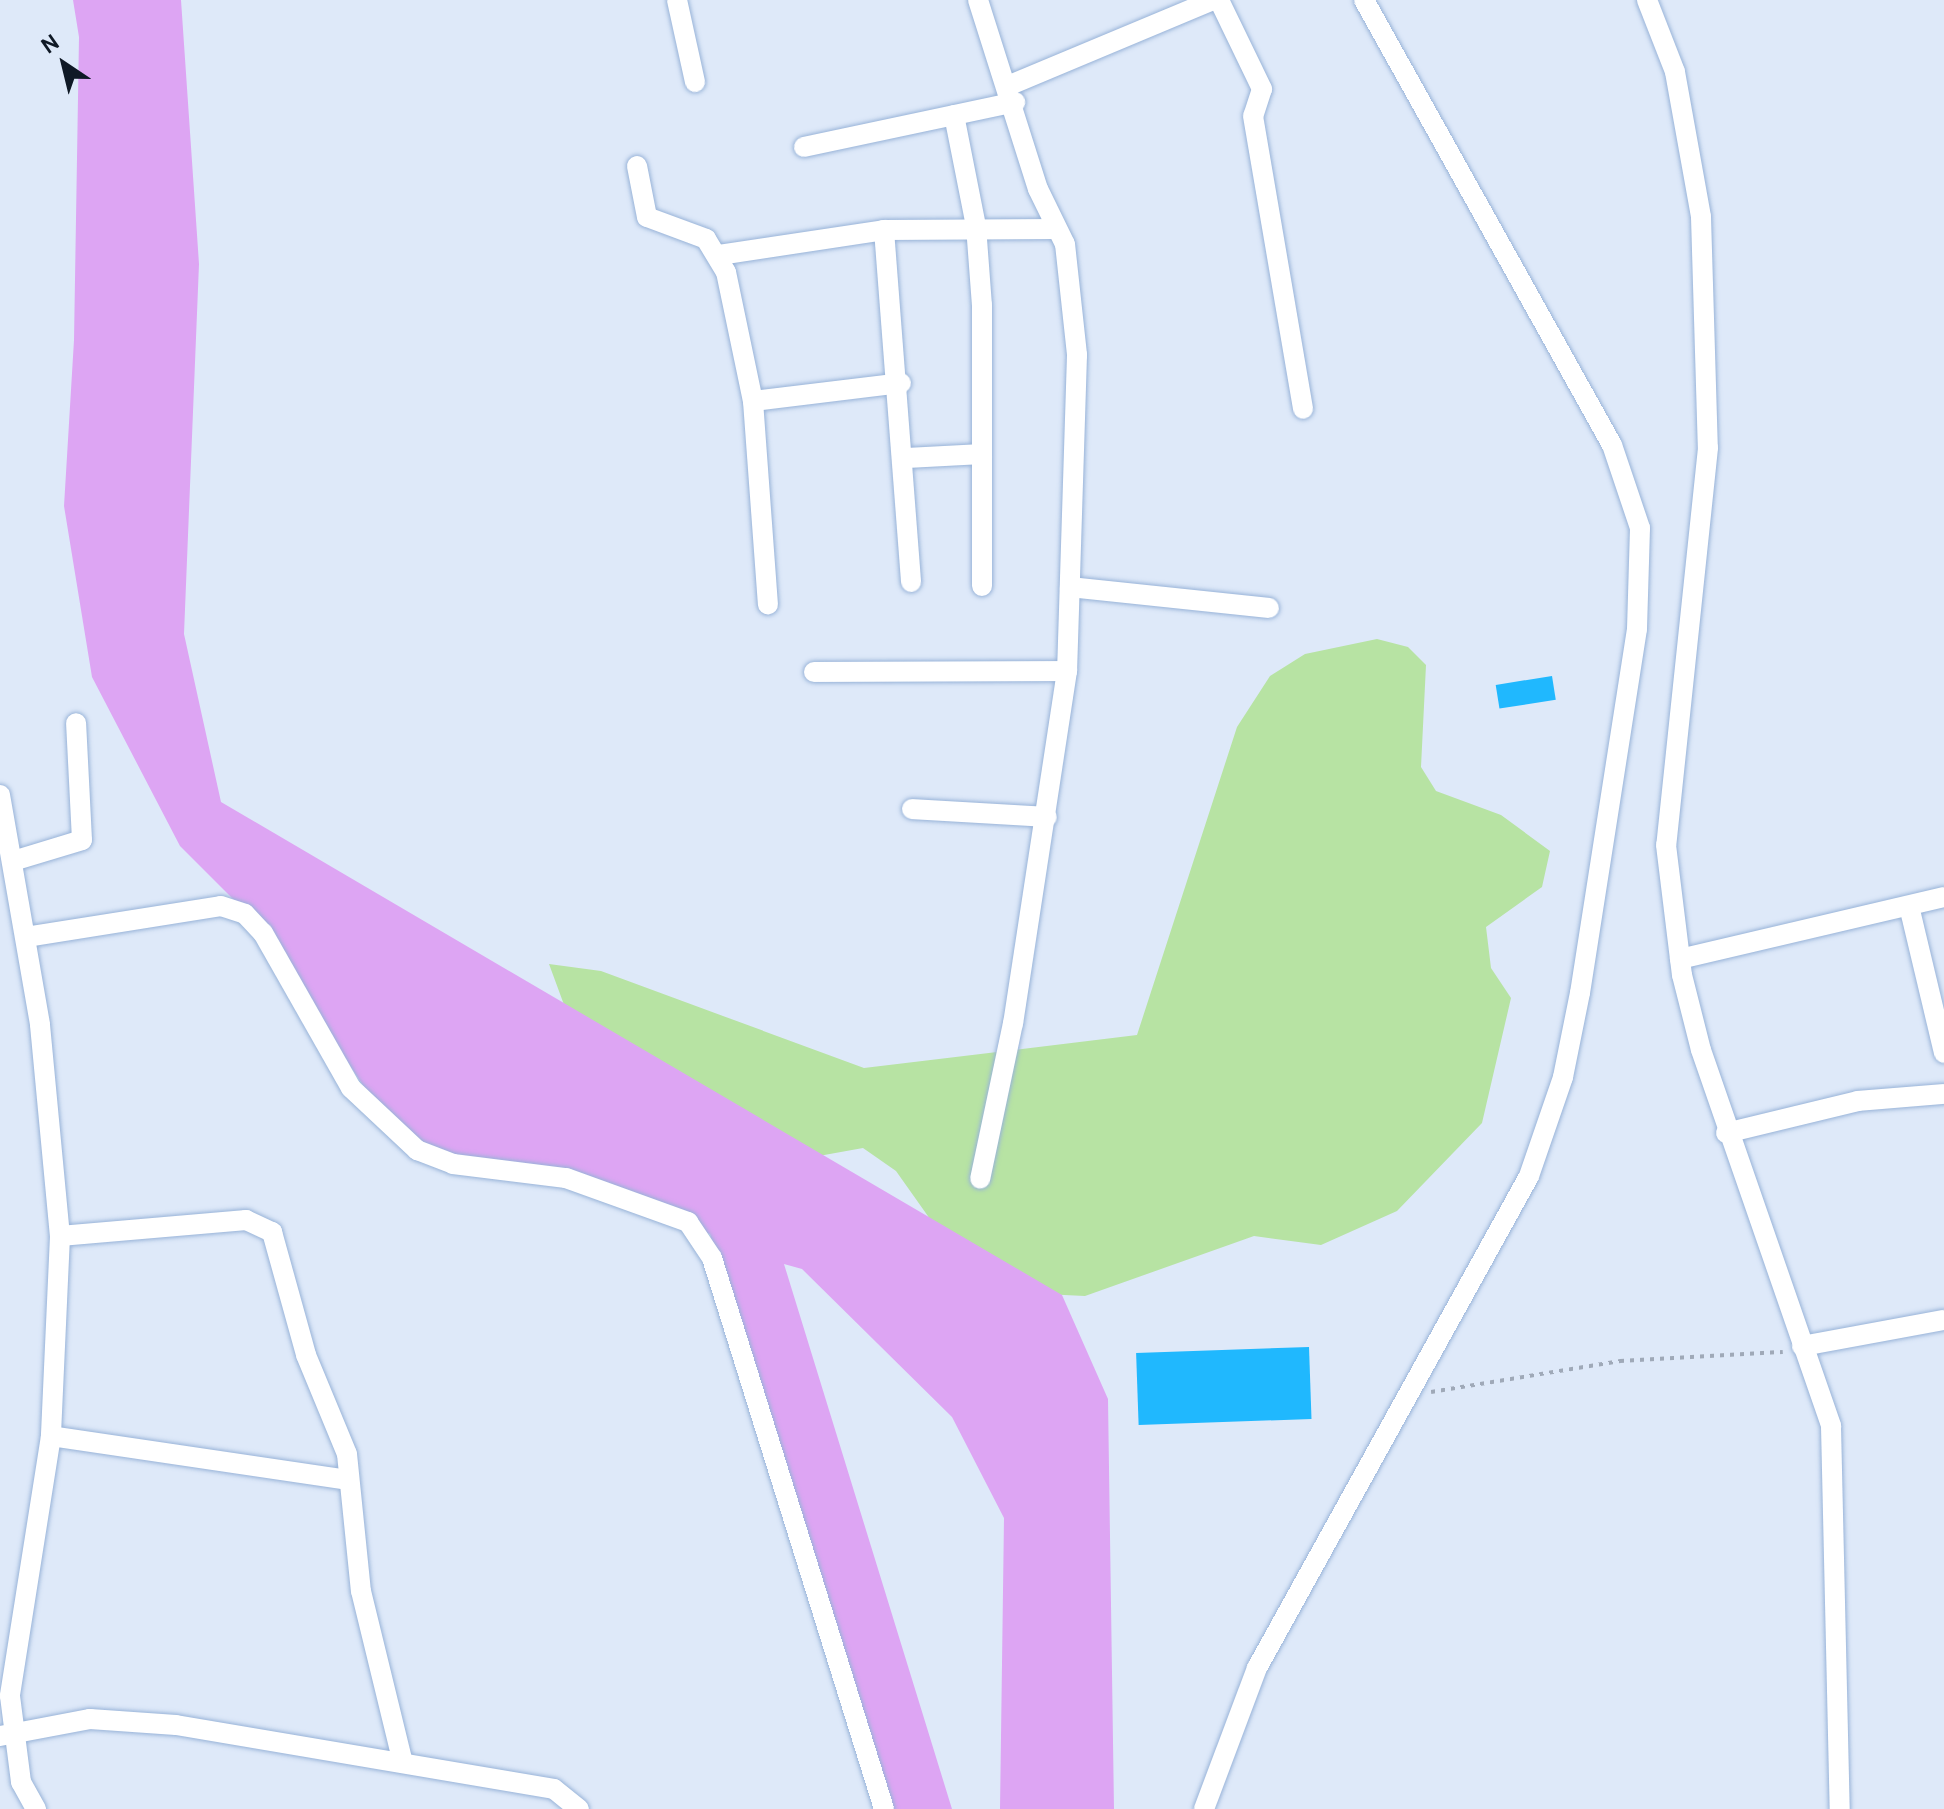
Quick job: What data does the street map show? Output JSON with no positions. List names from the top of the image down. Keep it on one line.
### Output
{"north":"top left"}
